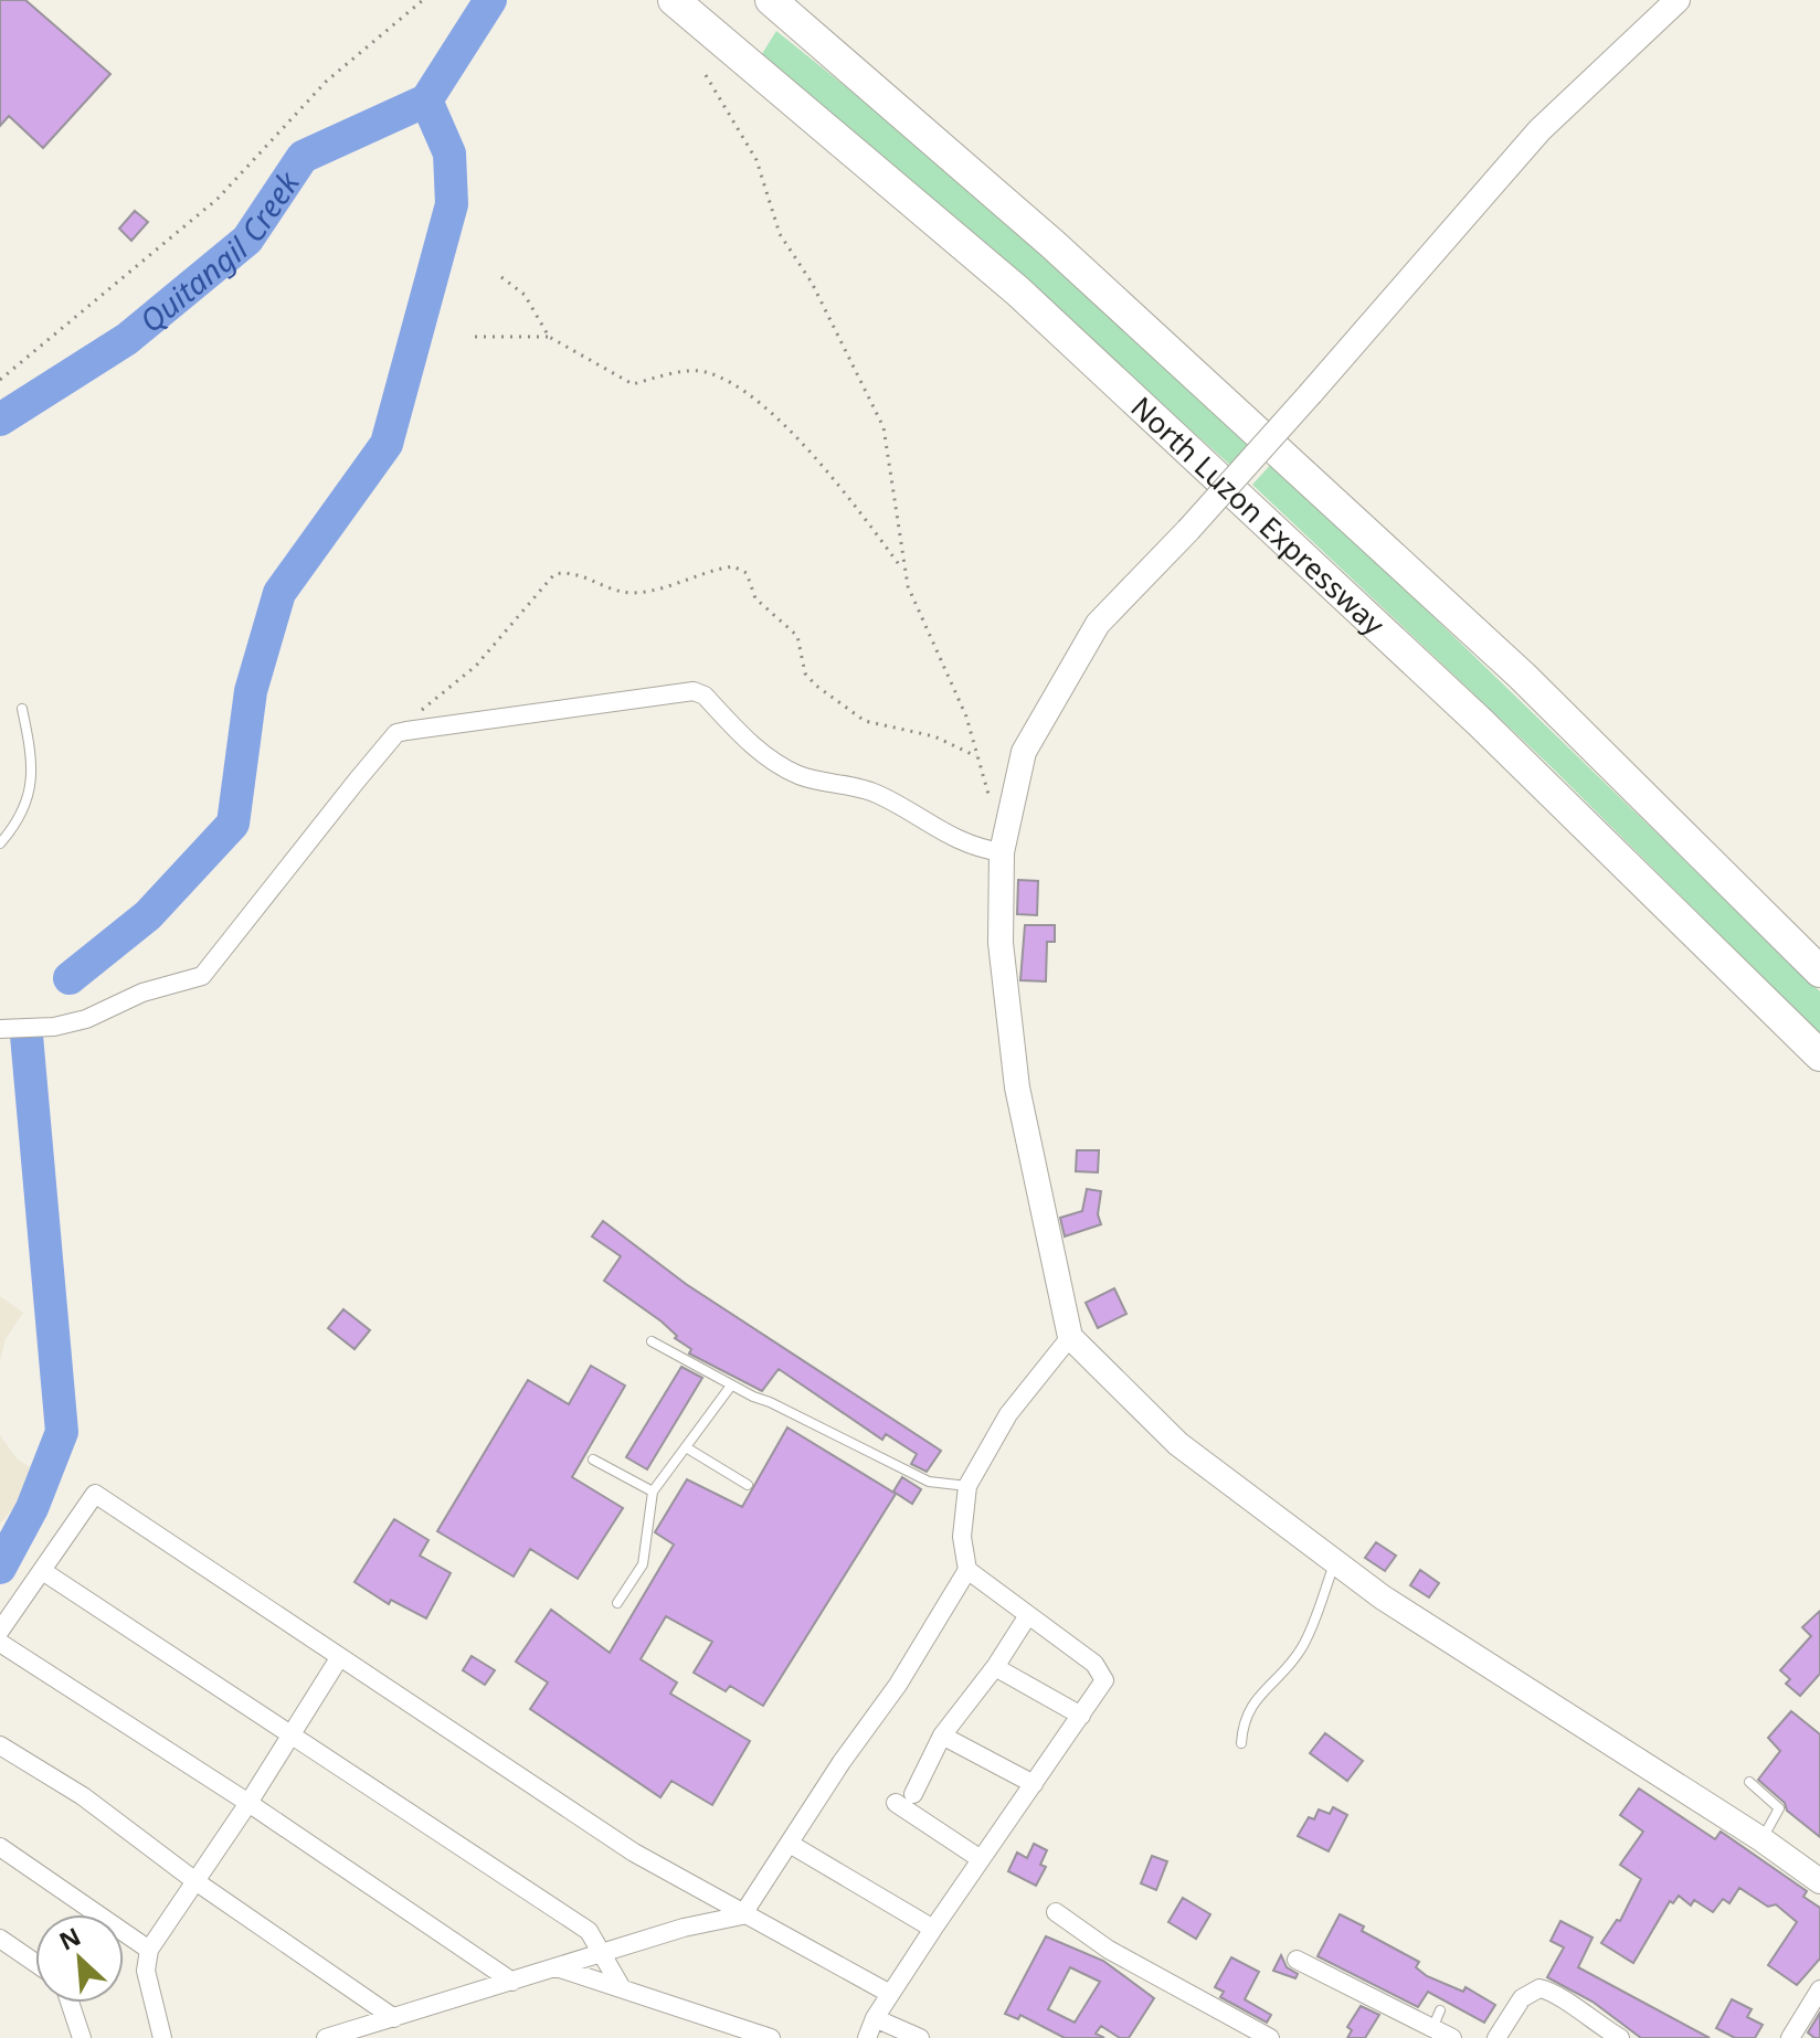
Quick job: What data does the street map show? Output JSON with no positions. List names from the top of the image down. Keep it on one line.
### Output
{"streets":{"highway":["North Luzon Expressway"]},"water":["Quitangil Creek"],"north":"top left"}
